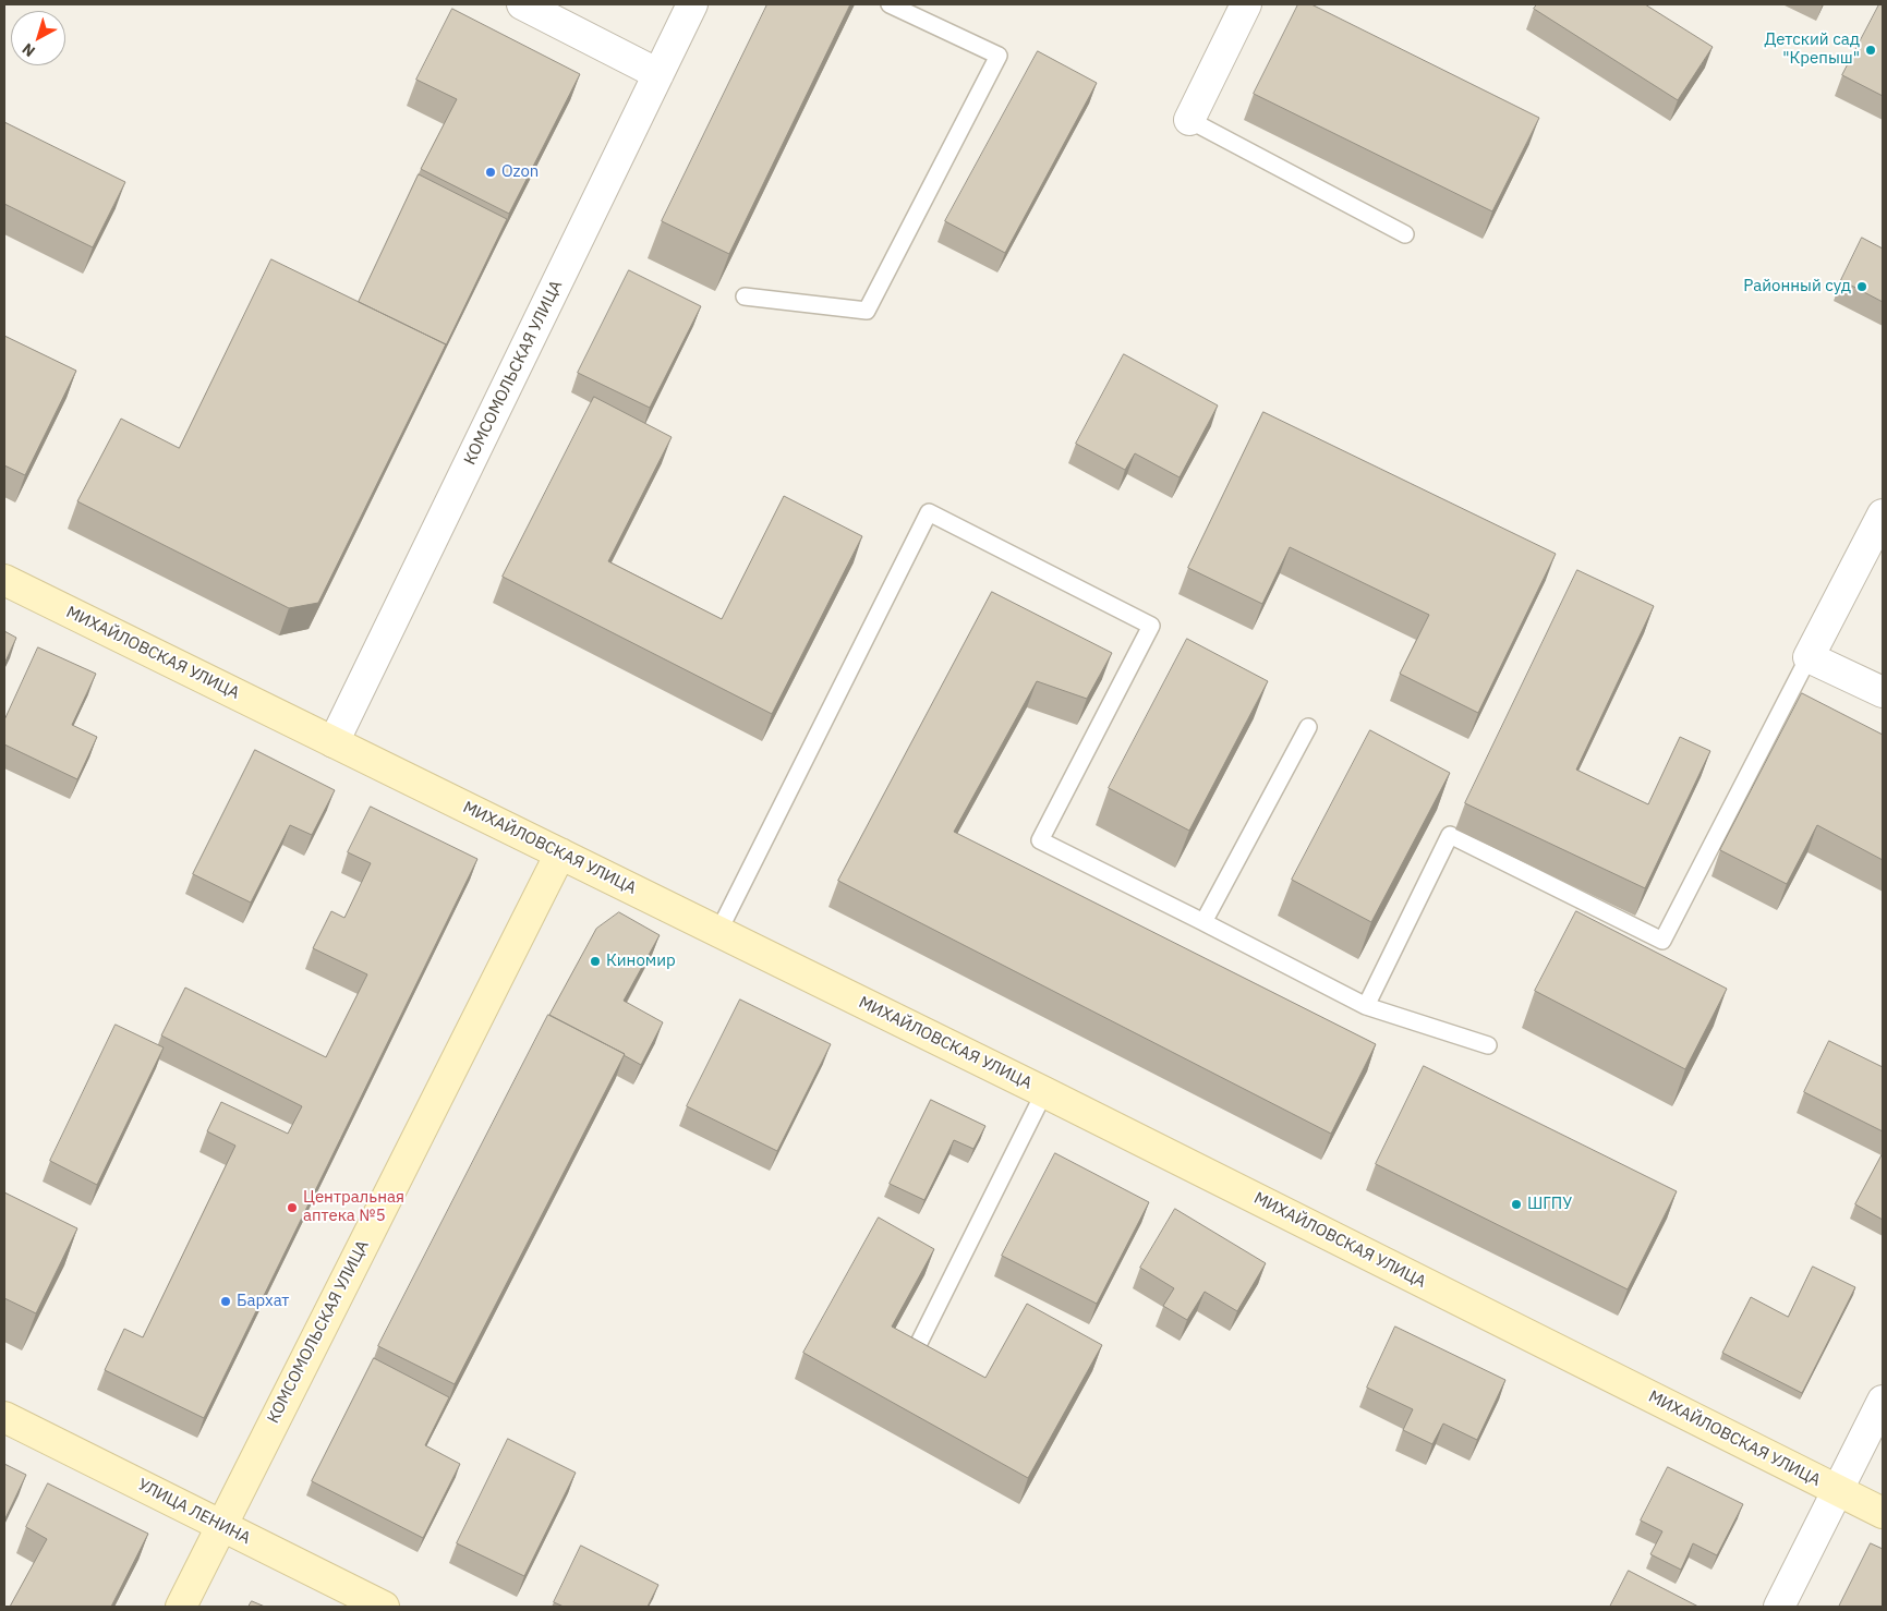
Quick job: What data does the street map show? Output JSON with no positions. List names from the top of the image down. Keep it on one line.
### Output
{"streets":{"main road":["КОМСОМОЛЬСКАЯ УЛИЦА","МИХАЙЛОВСКАЯ УЛИЦА","УЛИЦА ЛЕНИНА"]},"crossings":[["КОМСОМОЛЬСКАЯ УЛИЦА","МИХАЙЛОВСКАЯ УЛИЦА"],["КОМСОМОЛЬСКАЯ УЛИЦА","УЛИЦА ЛЕНИНА"]],"places":["Детский сад \"Крепыш\"","Ozon","Районный суд","Киномир","ШГПУ","Центральная аптека №5","Бархат"],"north":"bottom left"}
